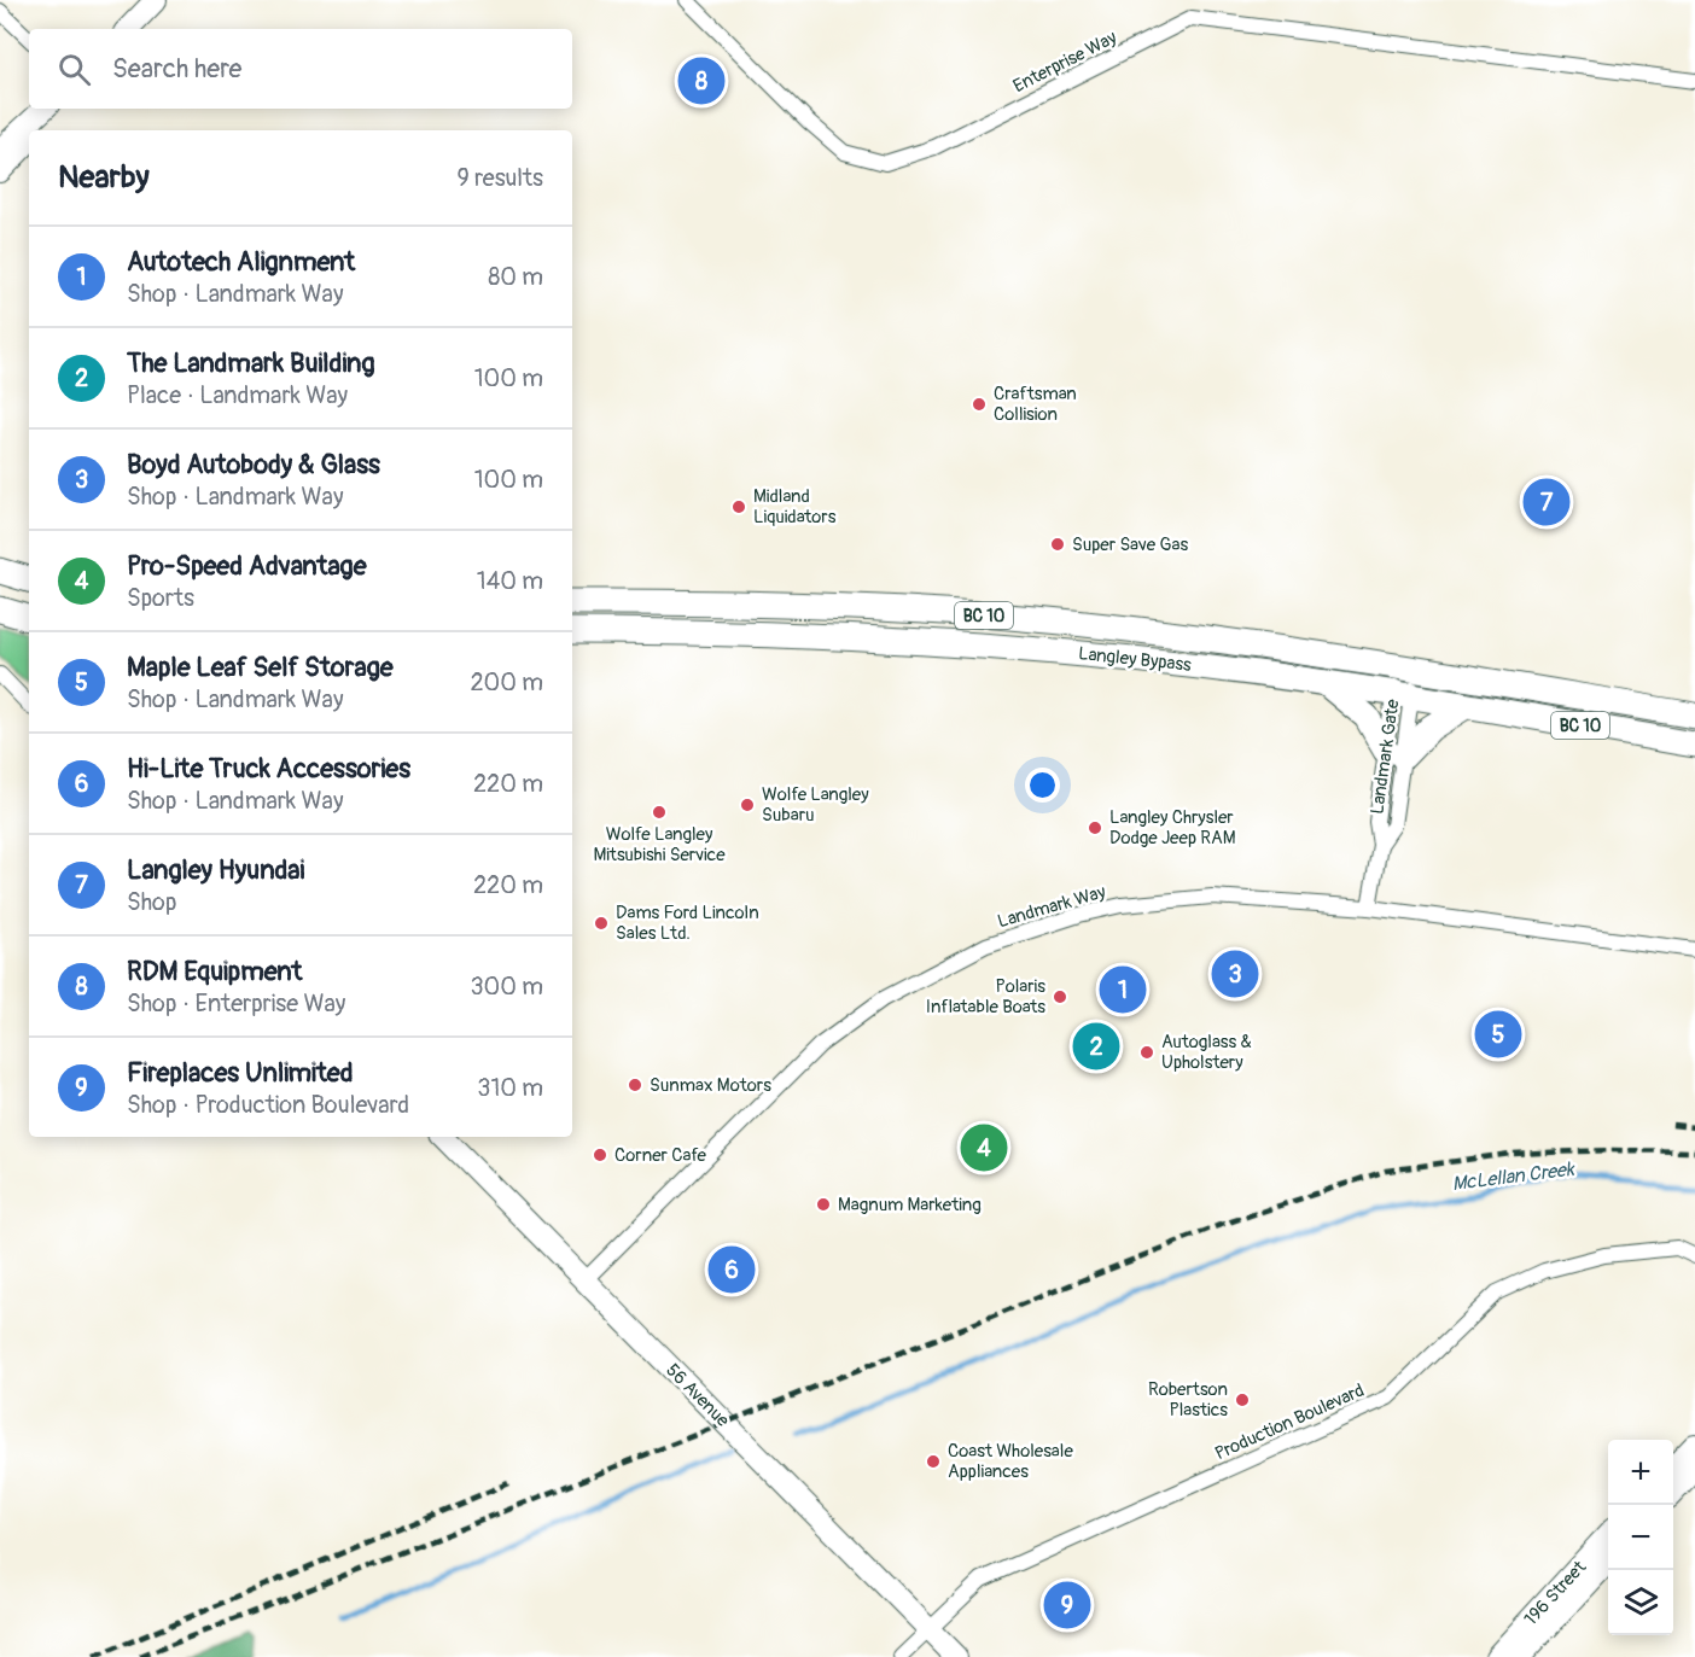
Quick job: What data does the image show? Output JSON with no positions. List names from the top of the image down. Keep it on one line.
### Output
{"streets":{"highway":["BC 10","Langley Bypass"],"main road":["56 Avenue","196 Street"],"street":["Enterprise Way","Landmark Gate","Landmark Way","Production Boulevard"]},"crossings":[["Langley Bypass","Landmark Gate"],["Landmark Gate","Landmark Way"],["Landmark Way","56 Avenue"],["56 Avenue","Production Boulevard"]],"water":["McLellan Creek"],"places":["Craftsman Collision","Midland Liquidators","Super Save Gas","Wolfe Langley Subaru","Wolfe Langley Mitsubishi Service","Langley Chrysler Dodge Jeep RAM","Dams Ford Lincoln Sales Ltd.","Polaris Inflatable Boats","Autoglass & Upholstery","Sunmax Motors","Corner Cafe","Magnum Marketing","Robertson Plastics","Coast Wholesale Appliances"],"page":{"search":"Search here","pins":["8","7","3","1","5","2","4","6","9"],"heading":["Nearby","9 results"],"list":[{"mark":"1","name":"Autotech Alignment","note":"Shop · Landmark Way","value":"80 m"},{"mark":"2","name":"The Landmark Building","note":"Place · Landmark Way","value":"100 m"},{"mark":"3","name":"Boyd Autobody & Glass","note":"Shop · Landmark Way","value":"100 m"},{"mark":"4","name":"Pro-Speed Advantage","note":"Sports","value":"140 m"},{"mark":"5","name":"Maple Leaf Self Storage","note":"Shop · Landmark Way","value":"200 m"},{"mark":"6","name":"Hi-Lite Truck Accessories","note":"Shop · Landmark Way","value":"220 m"},{"mark":"7","name":"Langley Hyundai","note":"Shop","value":"220 m"},{"mark":"8","name":"RDM Equipment","note":"Shop · Enterprise Way","value":"300 m"},{"mark":"9","name":"Fireplaces Unlimited","note":"Shop · Production Boulevard","value":"310 m"}],"map_buttons":["+","−"]}}
